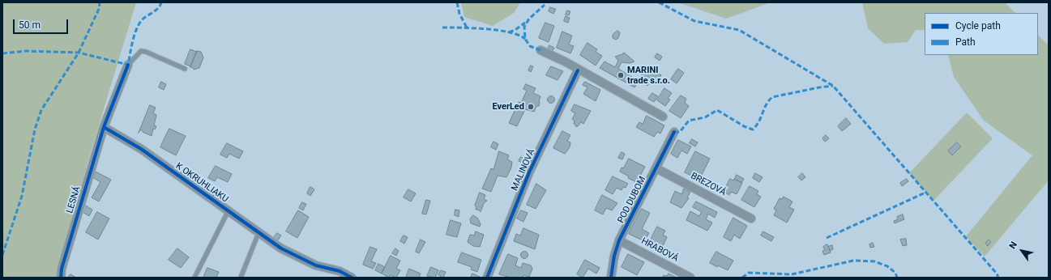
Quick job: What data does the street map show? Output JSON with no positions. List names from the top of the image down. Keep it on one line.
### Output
{"streets":{"street":["MALINOVÁ","K OKRUHLIAKU","BREZOVÁ","LESNÁ","POD DUBOM","HRABOVÁ"]},"crossings":[["K OKRUHLIAKU","LESNÁ"],["BREZOVÁ","POD DUBOM"],["POD DUBOM","HRABOVÁ"]],"places":["MARINI trade s.r.o.","EverLed"],"legend":["Cycle path","Path"],"scale_bar":"50 m","north":"top left"}
